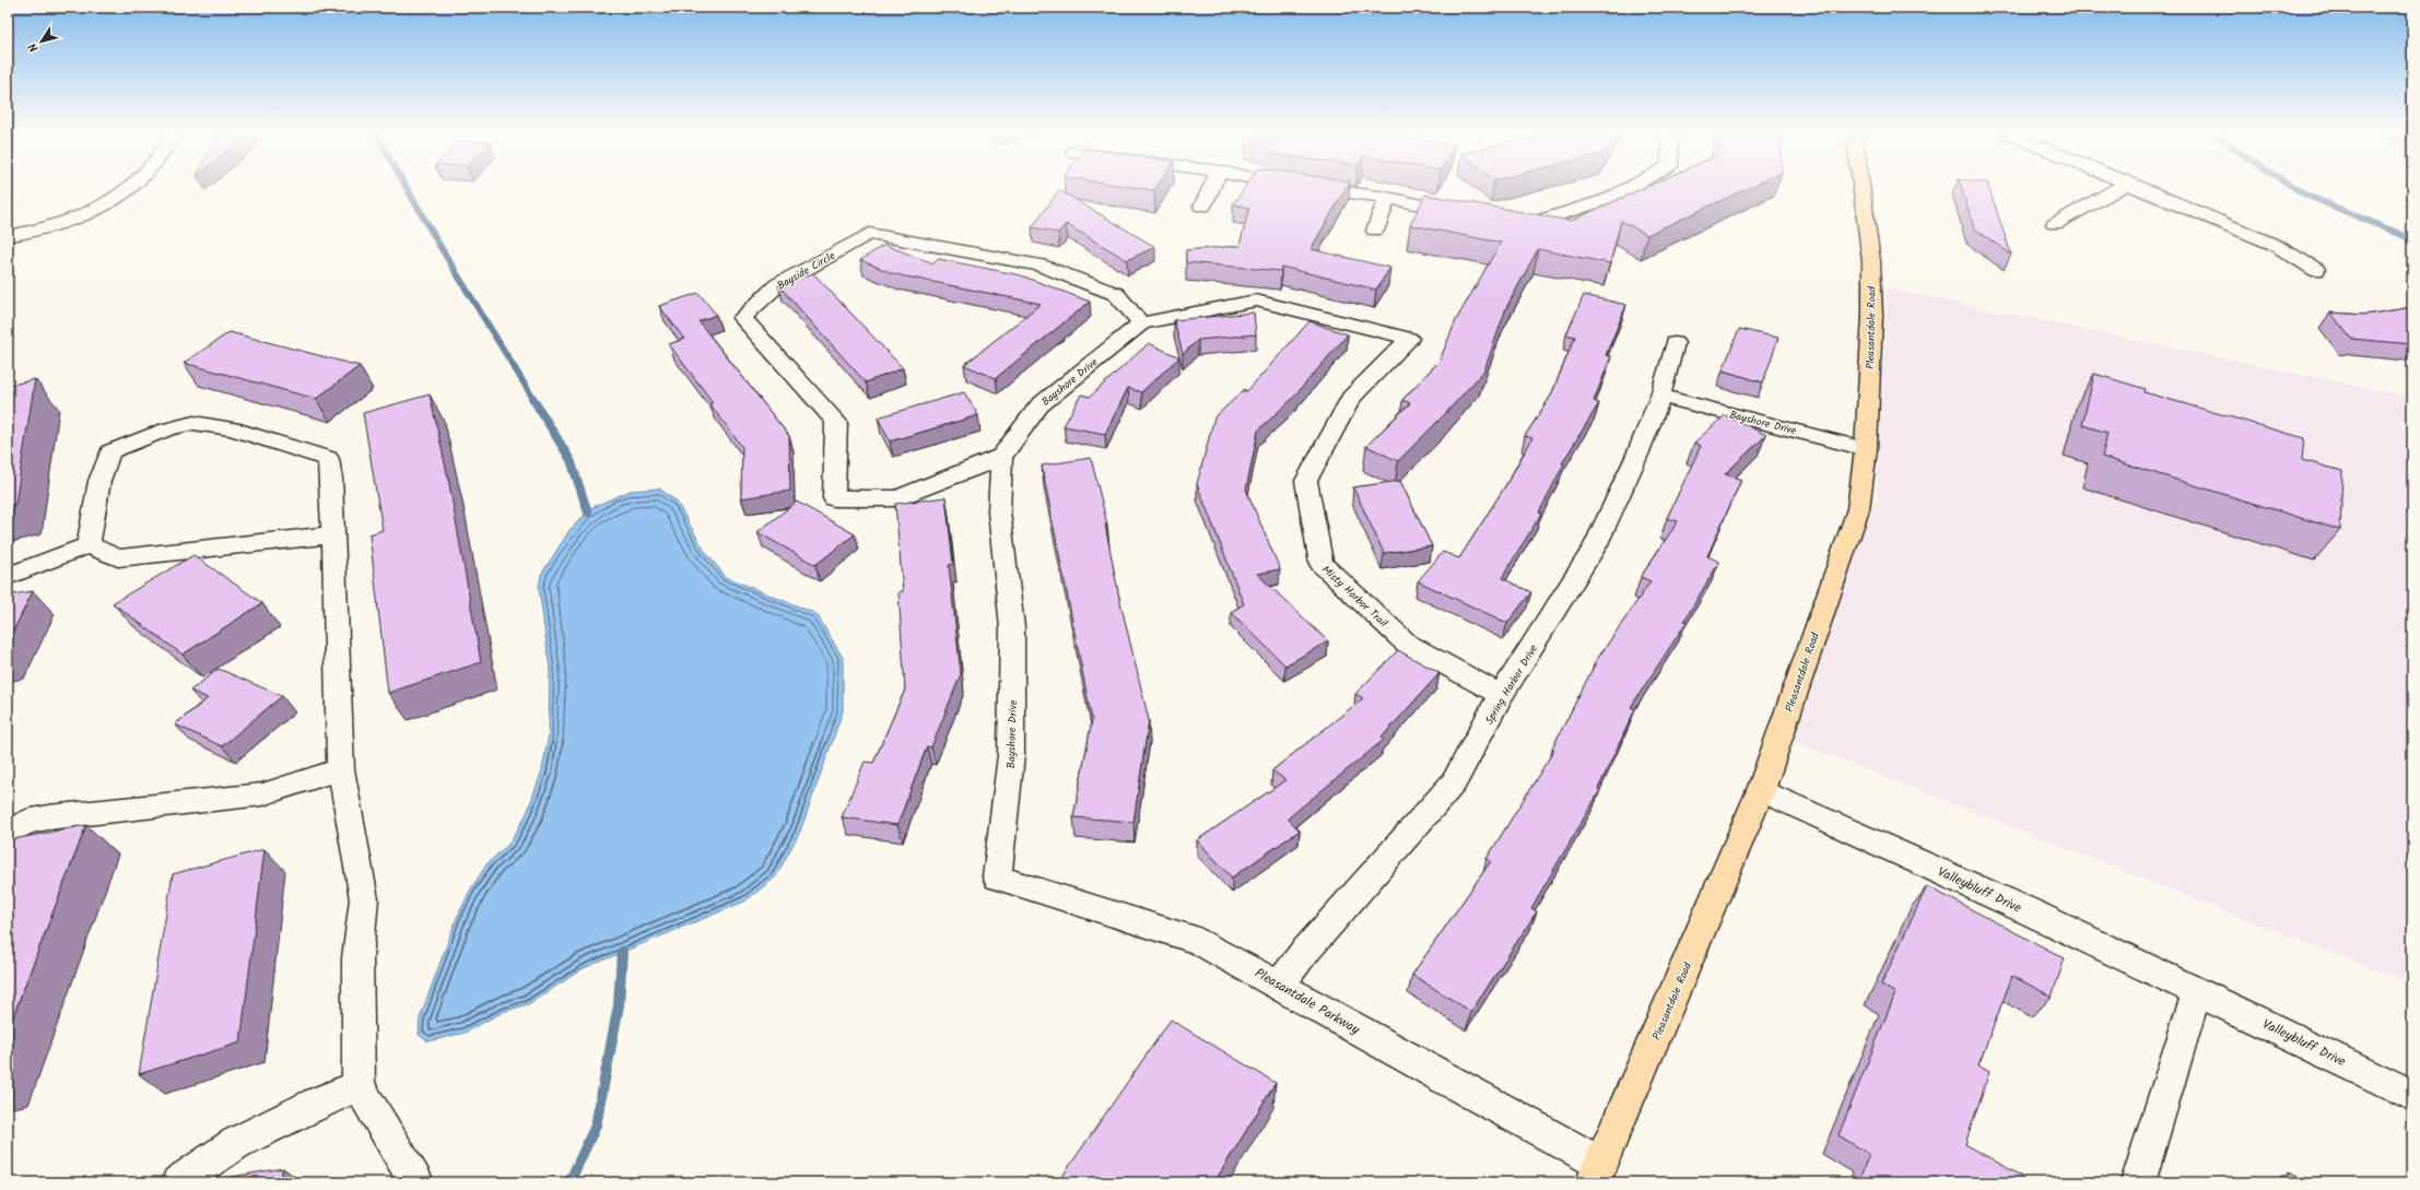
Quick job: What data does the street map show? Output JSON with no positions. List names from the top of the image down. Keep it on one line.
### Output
{"streets":{"main road":["Pleasantdale Road"],"street":["Bayside Circle","Bayshore Drive","Misty Harbor Trail","Spring Harbor Drive","Valleybluff Drive","Pleasantdale Parkway"]},"crossings":[["Bayside Circle","Bayshore Drive"],["Pleasantdale Road","Bayshore Drive"],["Pleasantdale Road","Valleybluff Drive"],["Pleasantdale Road","Pleasantdale Parkway"],["Bayshore Drive","Misty Harbor Trail"],["Bayshore Drive","Spring Harbor Drive"],["Bayshore Drive","Pleasantdale Parkway"],["Misty Harbor Trail","Spring Harbor Drive"],["Spring Harbor Drive","Pleasantdale Parkway"]],"north":"bottom left"}
